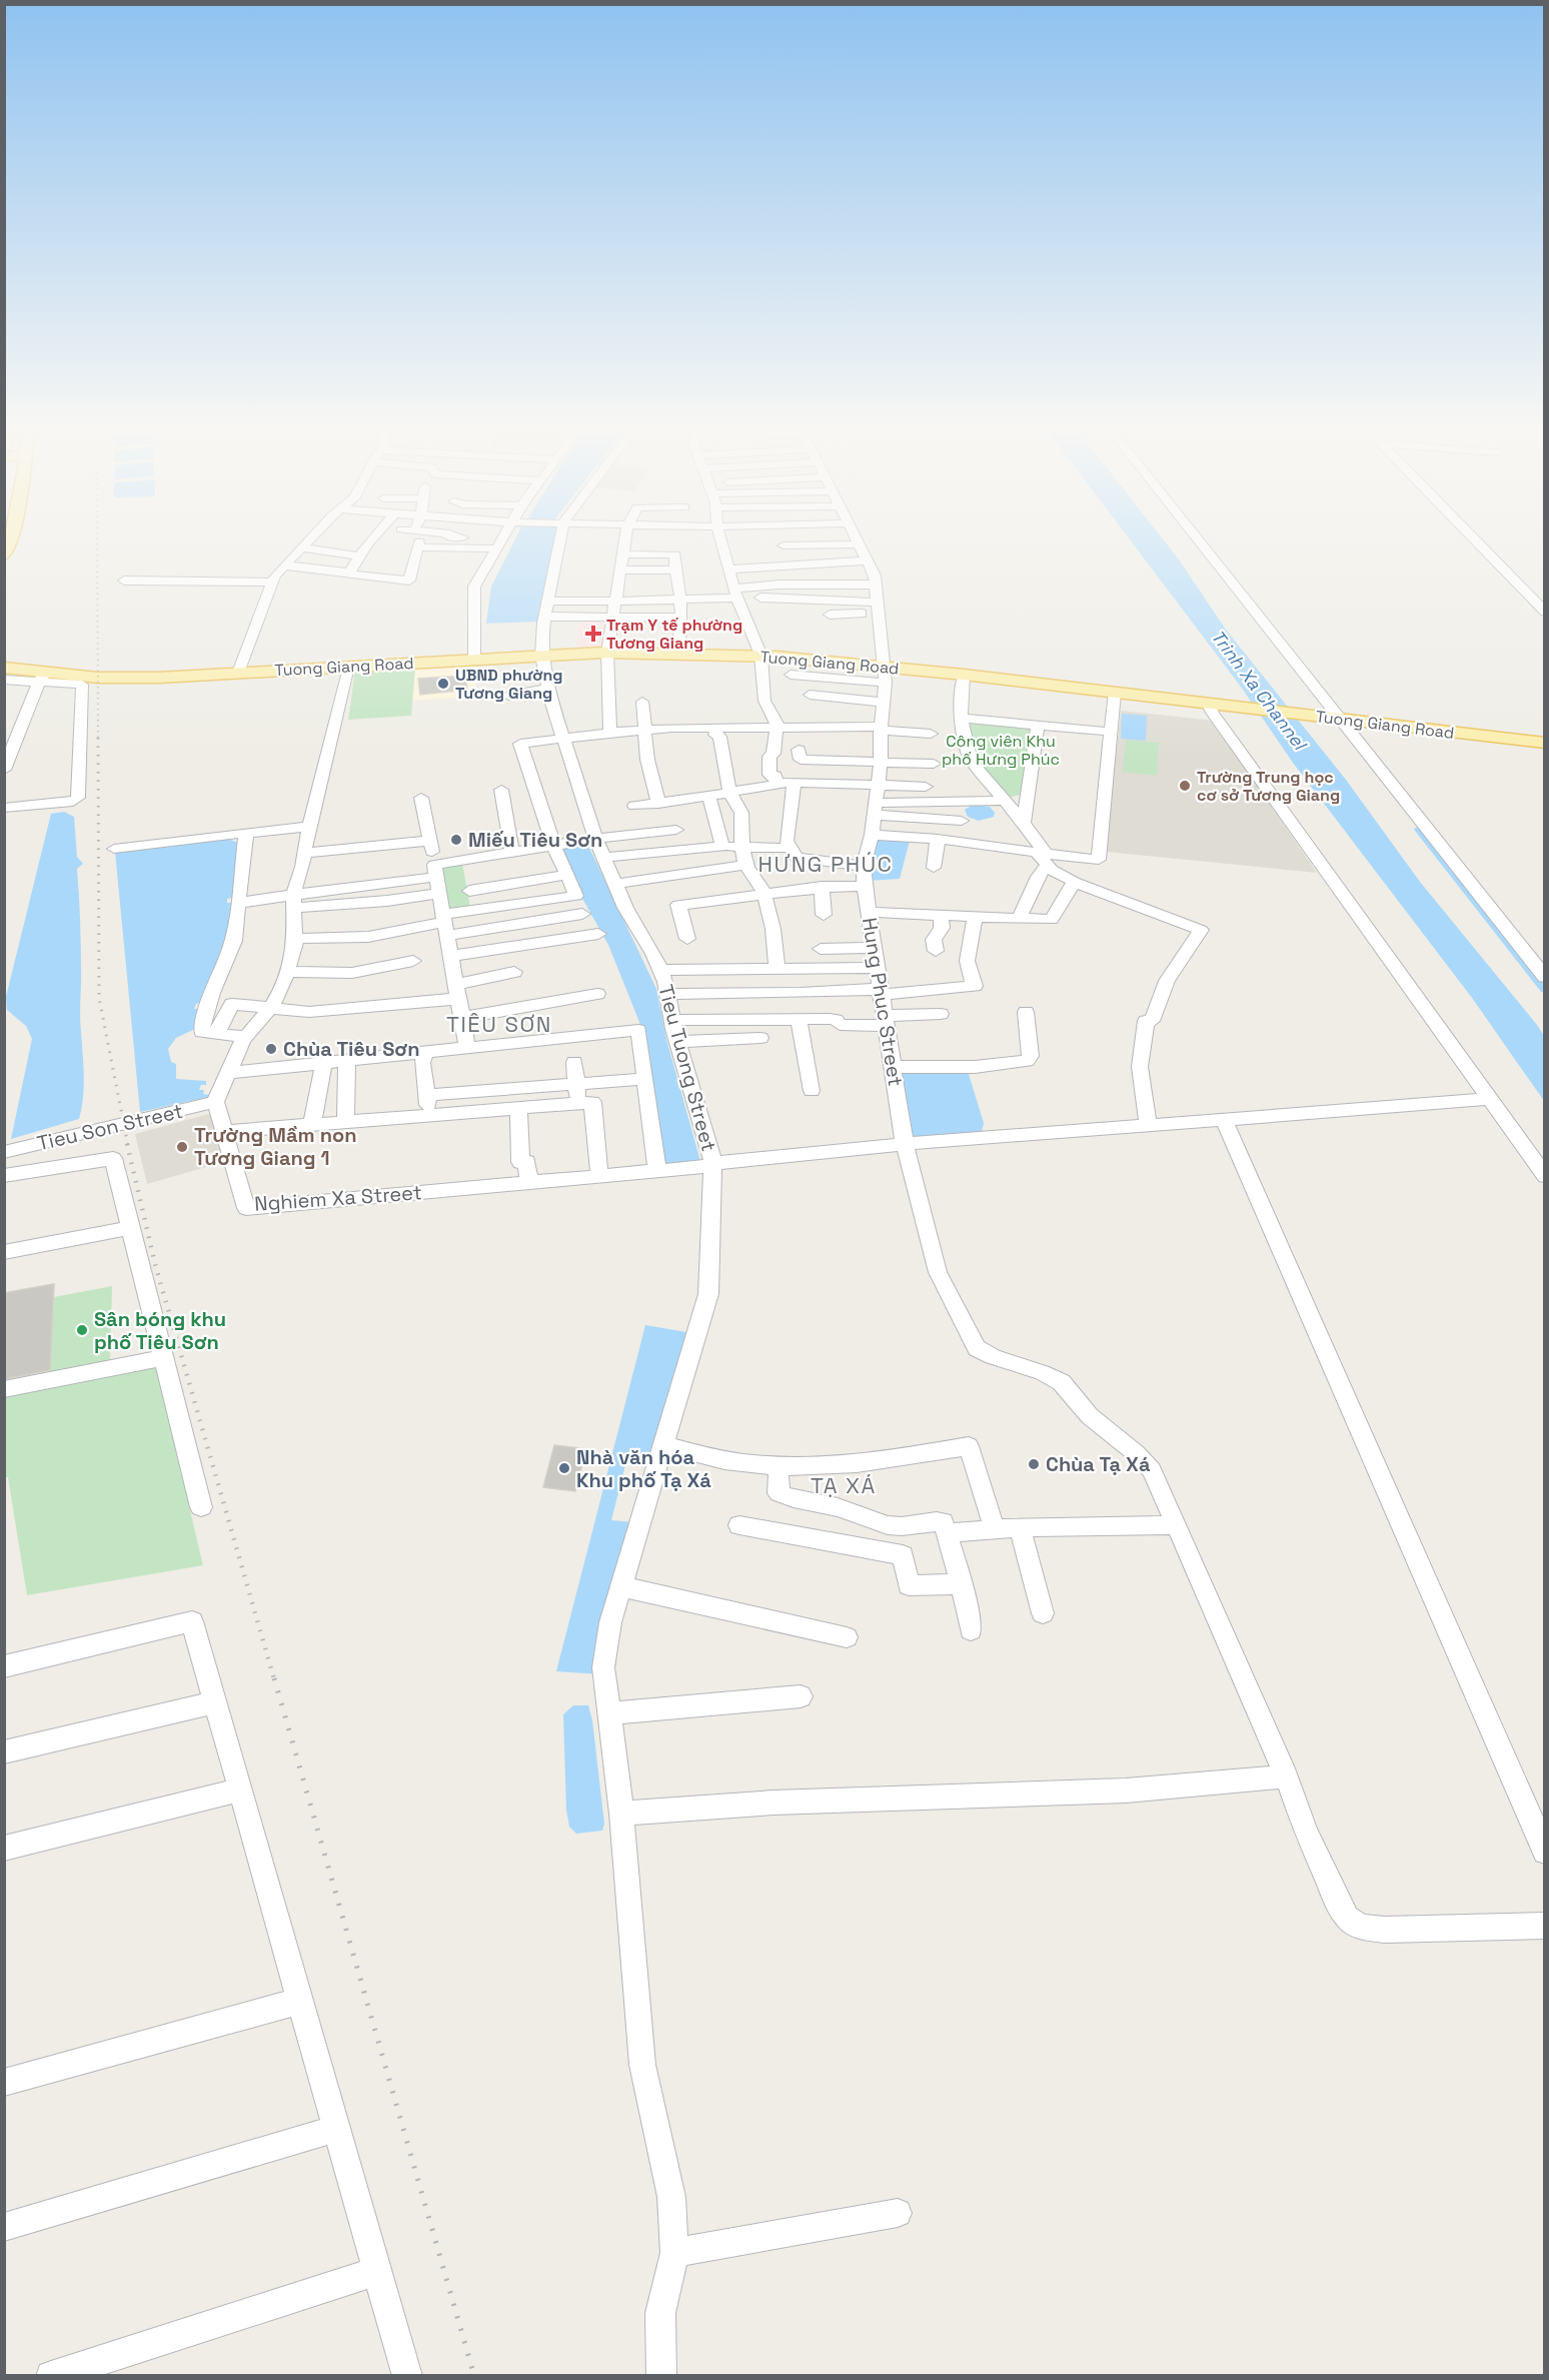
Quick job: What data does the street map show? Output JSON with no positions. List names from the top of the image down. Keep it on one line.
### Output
{"streets":{"main road":["Tuong Giang Road"],"street":["Hung Phuc Street","Tieu Tuong Street","Tieu Son Street","Nghiem Xa Street"]},"crossings":[["Tuong Giang Road","Hung Phuc Street"],["Tuong Giang Road","Tieu Tuong Street"],["Tieu Tuong Street","Nghiem Xa Street"],["Tieu Son Street","Nghiem Xa Street"]],"districts":["HƯNG PHÚC","TIÊU SƠN","TẠ XÁ"],"water":["Trinh Xa Channel"],"parks":["Công viên Khu phố Hưng Phúc"],"places":{"health":["Trạm Y tế phường Tương Giang"],"other":["UBND phường Tương Giang","Trường Trung học cơ sở Tương Giang","Miếu Tiêu Sơn","Chùa Tiêu Sơn","Trường Mầm non Tương Giang 1","Sân bóng khu phố Tiêu Sơn","Chùa Tạ Xá","Nhà văn hóa Khu phố Tạ Xá"]}}
